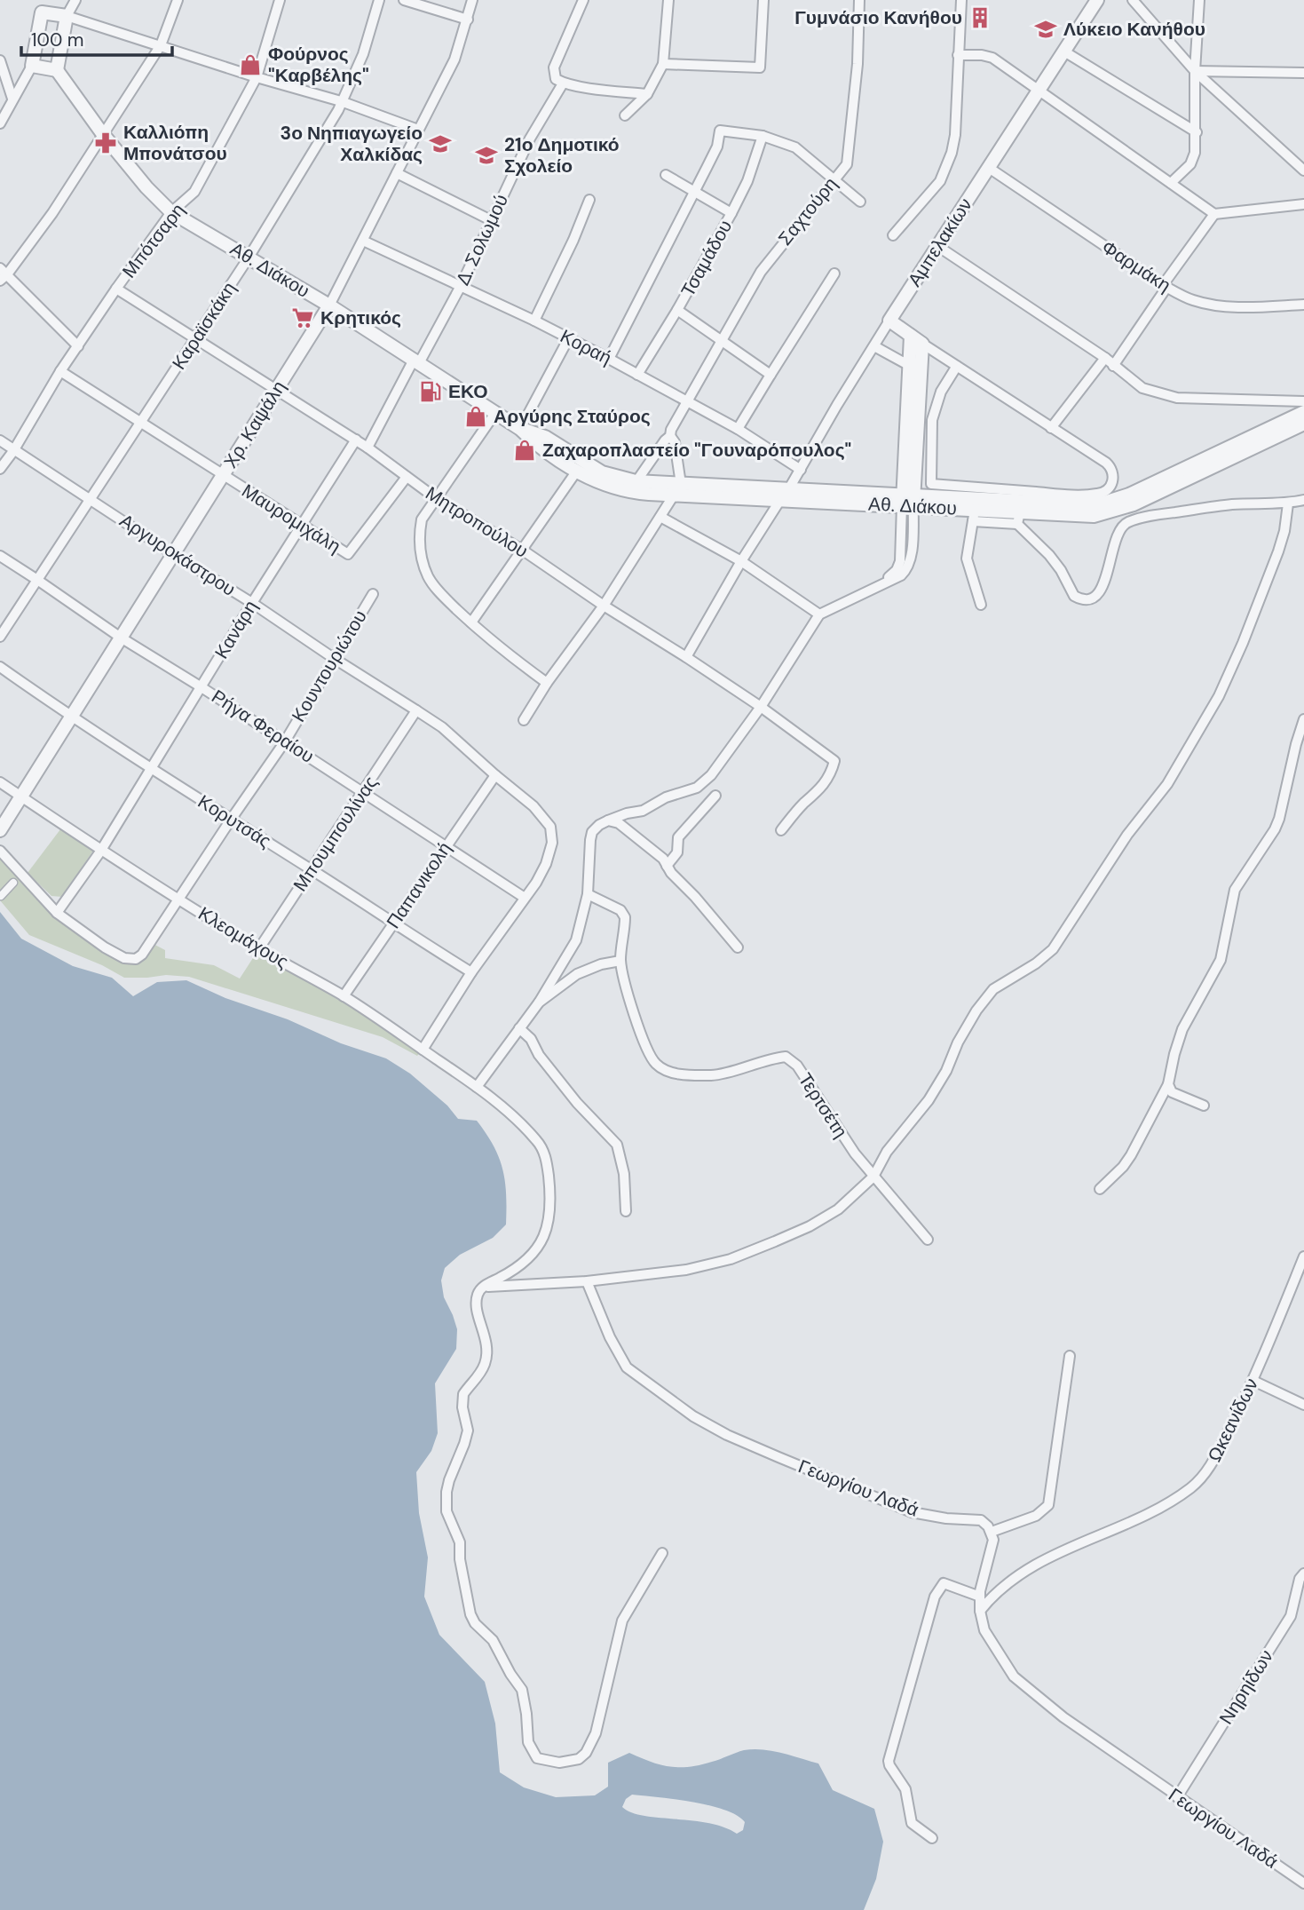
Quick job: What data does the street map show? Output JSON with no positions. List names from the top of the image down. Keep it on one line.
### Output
{"streets":{"street":["Σαχτούρη","Δ. Σολωμού","Μπότσαρη","Αμπελακίων","Τσαμάδου","Φαρμάκη","Αθ. Διάκου","Καραϊσκάκη","Κοραή","Χρ. Καψάλη","Μαυρομιχάλη","Μητροπούλου","Αργυροκάστρου","Κανάρη","Κουντουριώτου","Ρήγα Φεραίου","Κορυτσάς","Μπουμπουλίνας","Παπανικολή","Κλεομάχους","Τερτσέτη","Ωκεανίδων","Γεωργίου Λαδά","Νηρηίδων"]},"crossings":[["Σαχτούρη","Αθ. Διάκου"],["Σαχτούρη","Κοραή"],["Δ. Σολωμού","Αθ. Διάκου"],["Δ. Σολωμού","Κοραή"],["Μπότσαρη","Αθ. Διάκου"],["Μπότσαρη","Μαυρομιχάλη"],["Μπότσαρη","Μητροπούλου"],["Μπότσαρη","Αργυροκάστρου"],["Αμπελακίων","Φαρμάκη"],["Αμπελακίων","Αθ. Διάκου"],["Αμπελακίων","Κοραή"],["Τσαμάδου","Κοραή"],["Αθ. Διάκου","Καραϊσκάκη"],["Αθ. Διάκου","Χρ. Καψάλη"],["Καραϊσκάκη","Μαυρομιχάλη"],["Καραϊσκάκη","Μητροπούλου"],["Καραϊσκάκη","Αργυροκάστρου"],["Καραϊσκάκη","Ρήγα Φεραίου"],["Κοραή","Χρ. Καψάλη"],["Χρ. Καψάλη","Μαυρομιχάλη"],["Χρ. Καψάλη","Μητροπούλου"],["Χρ. Καψάλη","Αργυροκάστρου"],["Χρ. Καψάλη","Ρήγα Φεραίου"],["Χρ. Καψάλη","Κορυτσάς"],["Χρ. Καψάλη","Κλεομάχους"],["Μαυρομιχάλη","Μητροπούλου"],["Μαυρομιχάλη","Κανάρη"],["Μητροπούλου","Κανάρη"],["Αργυροκάστρου","Κανάρη"],["Αργυροκάστρου","Κουντουριώτου"],["Αργυροκάστρου","Ρήγα Φεραίου"],["Αργυροκάστρου","Μπουμπουλίνας"],["Αργυροκάστρου","Παπανικολή"],["Κανάρη","Κουντουριώτου"],["Κανάρη","Ρήγα Φεραίου"],["Κανάρη","Κορυτσάς"],["Κανάρη","Κλεομάχους"],["Κουντουριώτου","Ρήγα Φεραίου"],["Κουντουριώτου","Κορυτσάς"],["Κουντουριώτου","Κλεομάχους"],["Ρήγα Φεραίου","Μπουμπουλίνας"],["Ρήγα Φεραίου","Παπανικολή"],["Κορυτσάς","Μπουμπουλίνας"],["Κορυτσάς","Παπανικολή"],["Μπουμπουλίνας","Κλεομάχους"],["Παπανικολή","Κλεομάχους"],["Ωκεανίδων","Γεωργίου Λαδά"],["Γεωργίου Λαδά","Νηρηίδων"]],"places":{"building":["Γυμνάσιο Κανήθου"],"school or university":["Λύκειο Κανήθου","3ο Νηπιαγωγείο Χαλκίδας","21ο Δημοτικό Σχολείο"],"shop":["Φούρνος \"Καρβέλης\"","Αργύρης Σταύρος","Ζαχαροπλαστείο \"Γουναρόπουλος\""],"pharmacy":["Καλλιόπη Μπονάτσου"],"supermarket":["Κρητικός"],"fuel station":["ΕΚΟ"]},"scale_bar":"100 m"}
